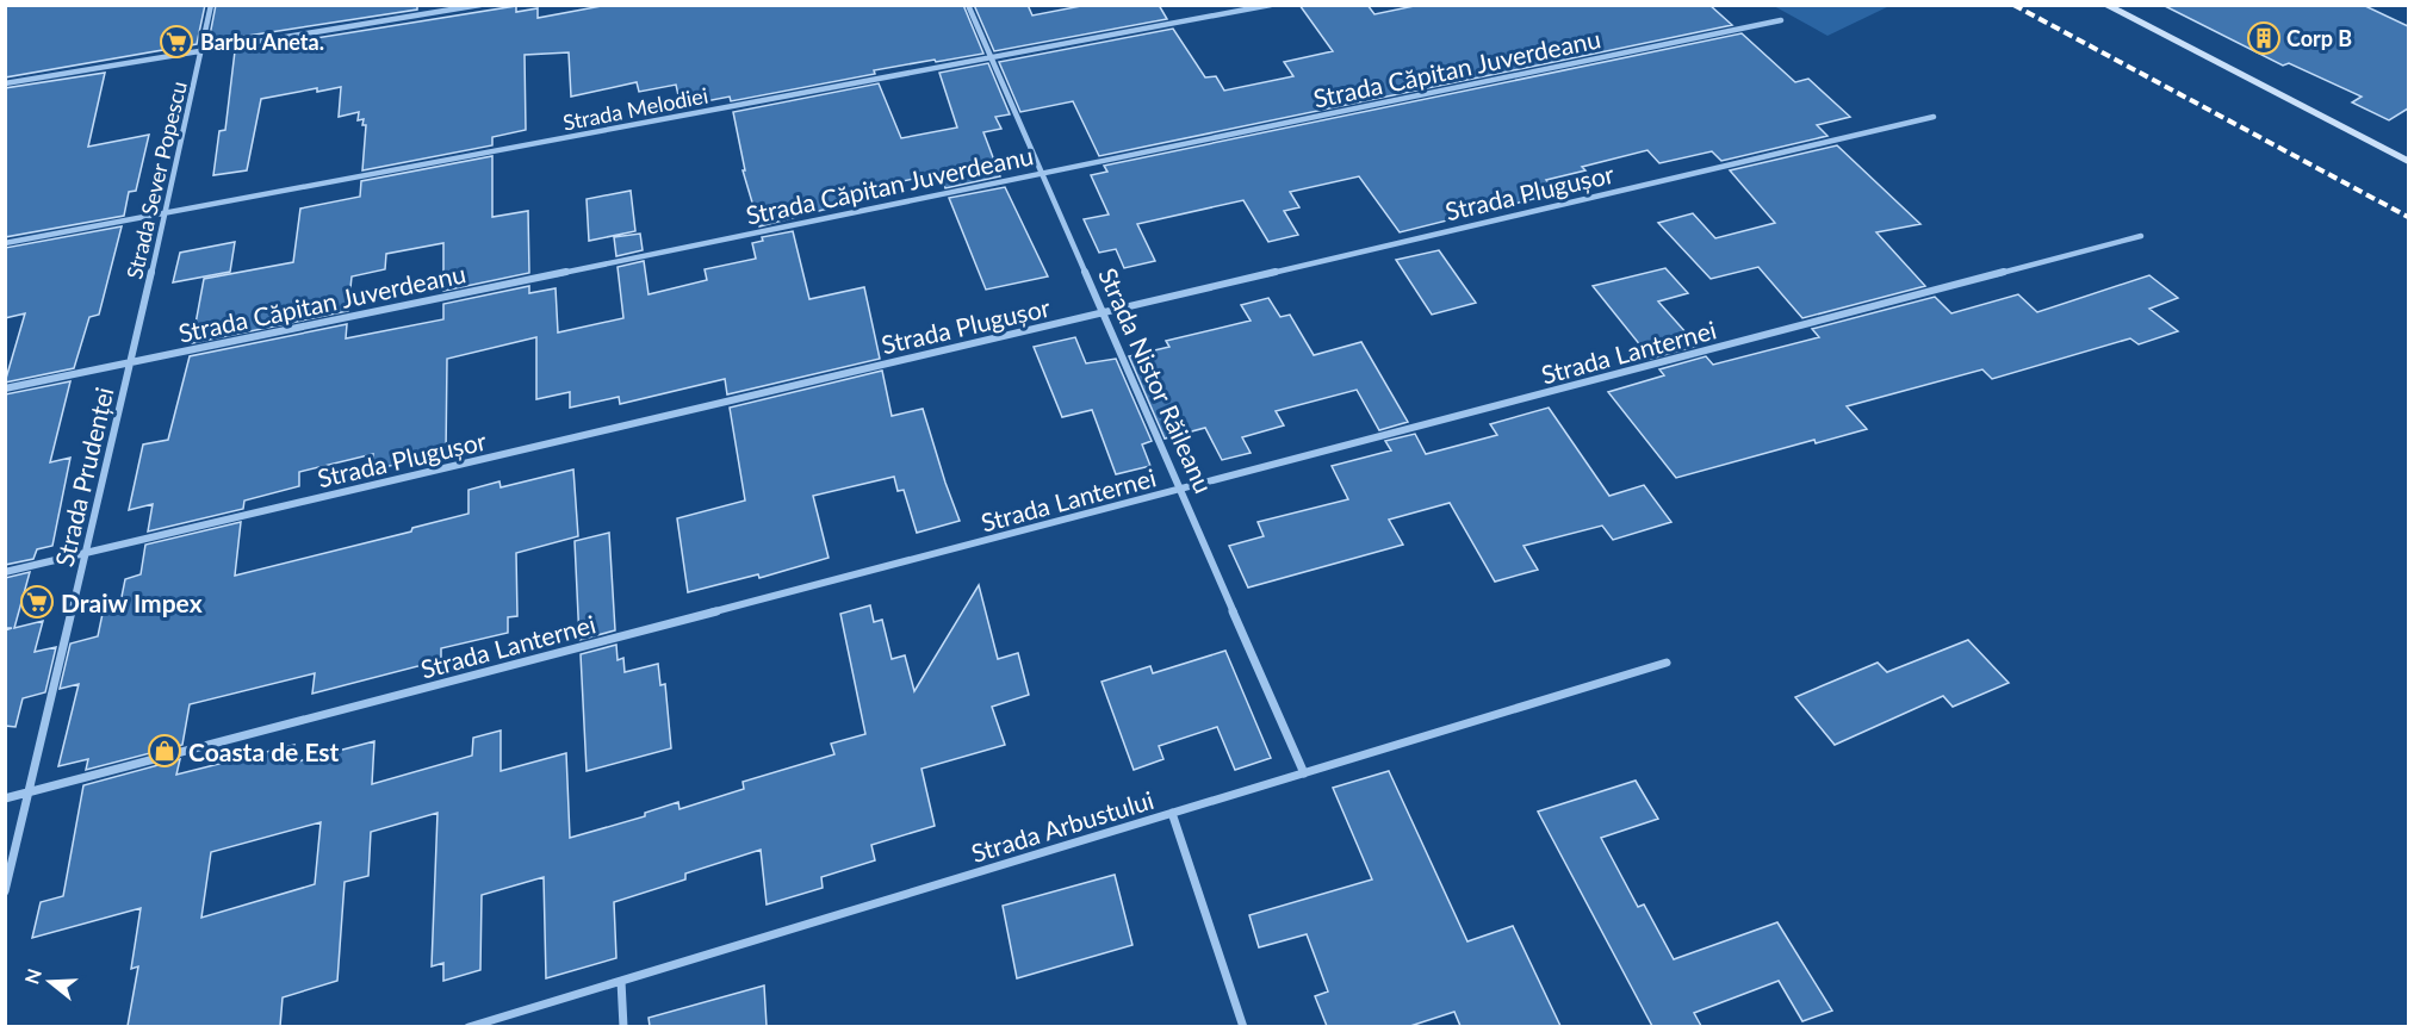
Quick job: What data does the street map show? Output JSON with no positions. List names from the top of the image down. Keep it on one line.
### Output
{"streets":{"street":["Strada Căpitan Juverdeanu","Strada Melodiei","Strada Sever Popescu","Strada Plugușor","Strada Lanternei","Strada Nistor Răileanu","Strada Prudenței","Strada Arbustului"]},"crossings":[["Strada Căpitan Juverdeanu","Strada Sever Popescu"],["Strada Căpitan Juverdeanu","Strada Nistor Răileanu"],["Strada Căpitan Juverdeanu","Strada Prudenței"],["Strada Melodiei","Strada Sever Popescu"],["Strada Melodiei","Strada Nistor Răileanu"],["Strada Sever Popescu","Strada Prudenței"],["Strada Plugușor","Strada Nistor Răileanu"],["Strada Plugușor","Strada Prudenței"],["Strada Lanternei","Strada Nistor Răileanu"],["Strada Lanternei","Strada Prudenței"],["Strada Nistor Răileanu","Strada Arbustului"]],"places":{"building":["Corp B"],"supermarket":["Barbu Aneta.","Draiw Impex"],"shop":["Coasta de Est"]},"north":"left"}
